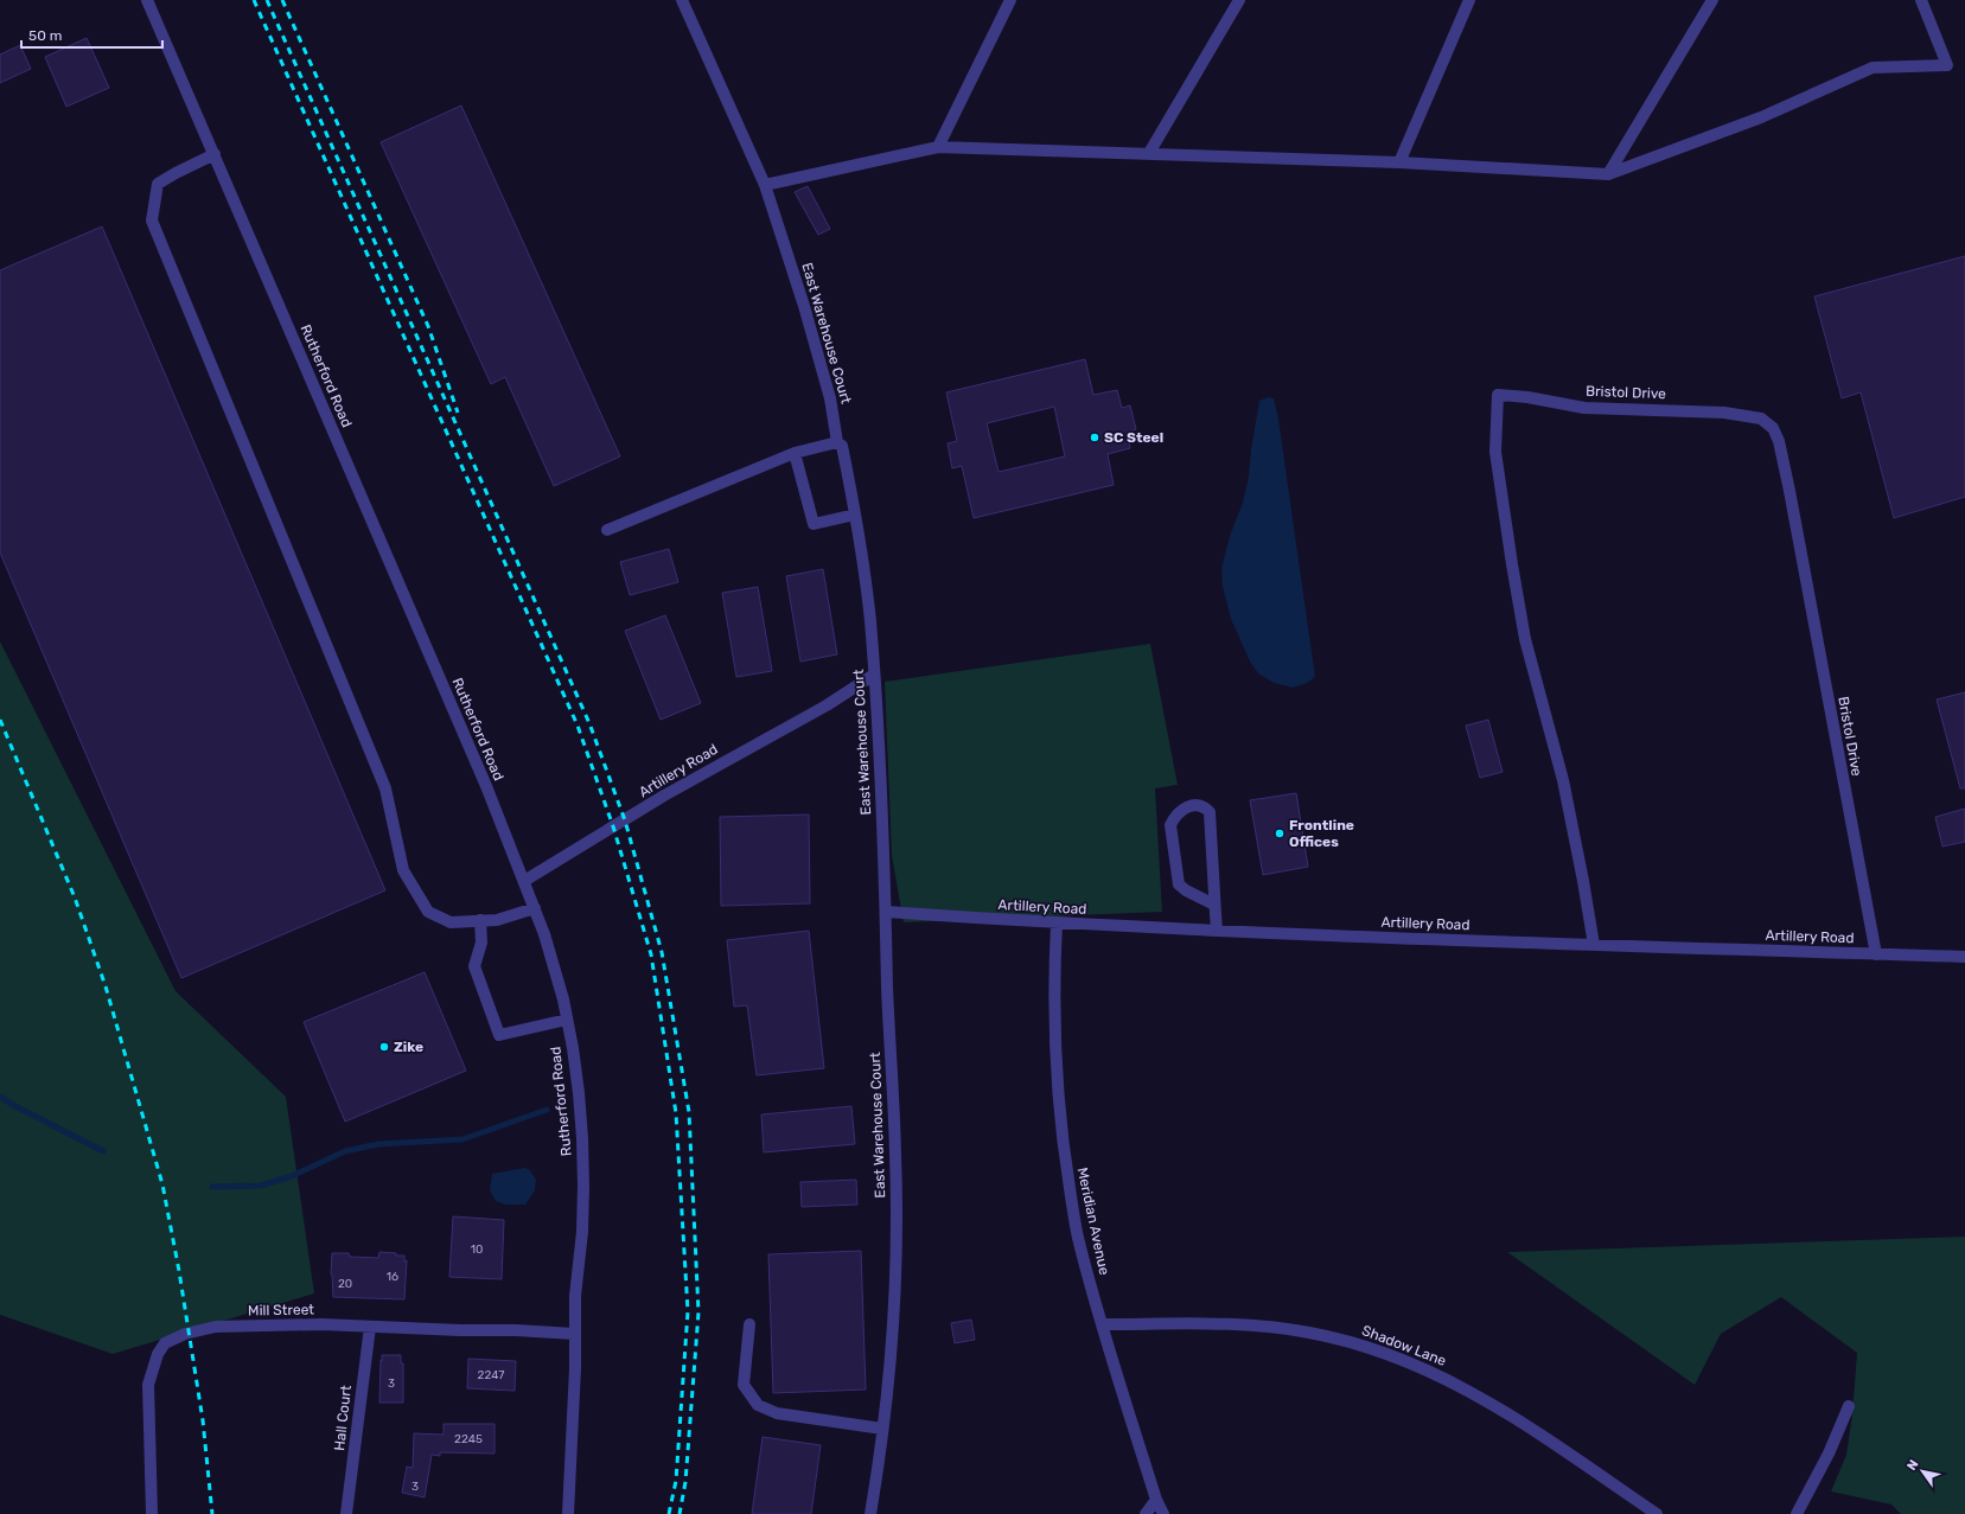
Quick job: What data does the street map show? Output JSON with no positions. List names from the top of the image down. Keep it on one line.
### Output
{"streets":{"street":["East Warehouse Court","Rutherford Road","Bristol Drive","Artillery Road","Meridian Avenue","Mill Street","Shadow Lane","Hall Court"]},"crossings":[["East Warehouse Court","Artillery Road"],["Rutherford Road","Artillery Road"],["Rutherford Road","Mill Street"],["Bristol Drive","Artillery Road"],["Artillery Road","Meridian Avenue"],["Meridian Avenue","Shadow Lane"],["Mill Street","Hall Court"]],"places":["SC Steel","Frontline Offices","Zike"],"house_numbers":["10","16","20","2247","3","2245","3"],"scale_bar":"50 m","north":"top left"}
